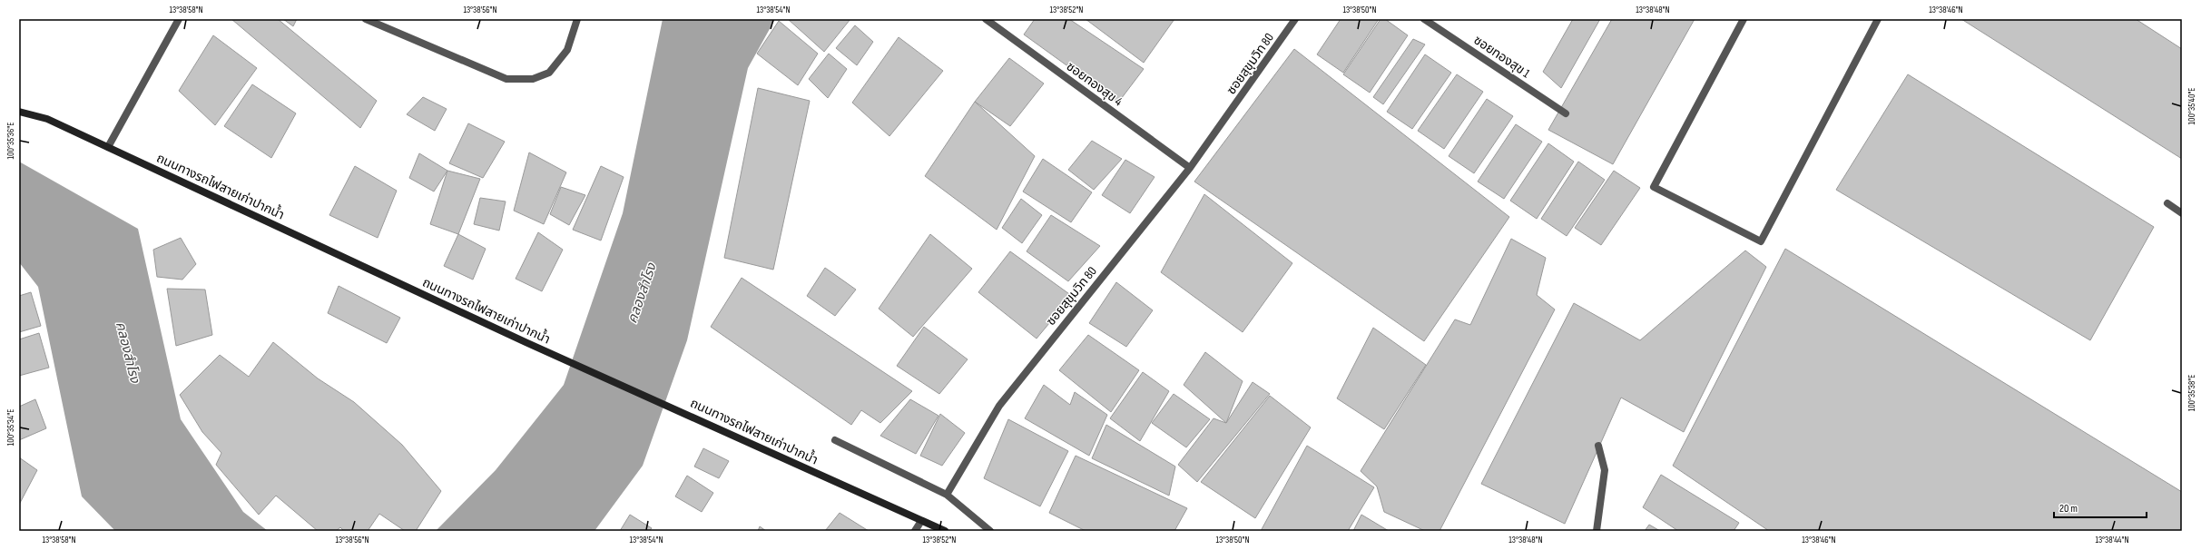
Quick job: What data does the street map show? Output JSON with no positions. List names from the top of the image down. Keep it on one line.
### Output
{"streets":{"main road":["ถนนทางรถไฟสายเก่าปากน้ำ"],"street":["ซอยทองสุข 1","ซอยสุขุมวิท 80","ซอยทองสุข 4"]},"crossings":[["ซอยสุขุมวิท 80","ซอยทองสุข 4"]],"water":["คลองสำโรง"],"scale_bar":"20 m","coordinates":["13°38'58\"N","13°38'56\"N","13°38'54\"N","13°38'52\"N","13°38'50\"N","13°38'48\"N","13°38'46\"N","100°35'40\"E","100°35'36\"E","100°35'38\"E","100°35'34\"E","13°38'44\"N"]}
